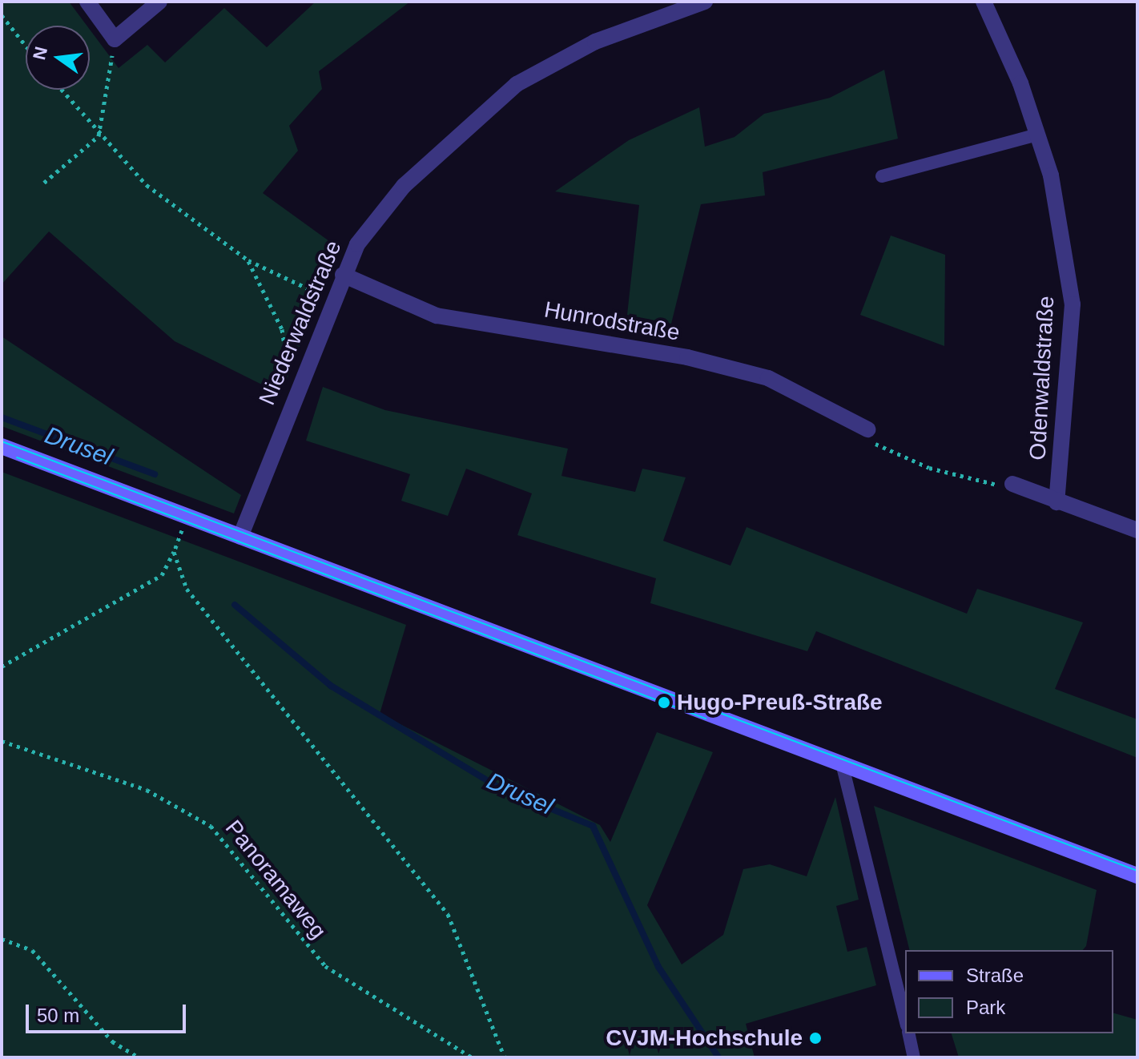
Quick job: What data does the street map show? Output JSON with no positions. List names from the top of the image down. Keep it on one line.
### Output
{"streets":{"street":["Hunrodstraße","Niederwaldstraße","Odenwaldstraße"],"path":["Panoramaweg"]},"crossings":[["Hunrodstraße","Niederwaldstraße"]],"water":["Drusel"],"places":["Hugo-Preuß-Straße","CVJM-Hochschule"],"legend":["Straße","Park"],"scale_bar":"50 m","north":"left"}
